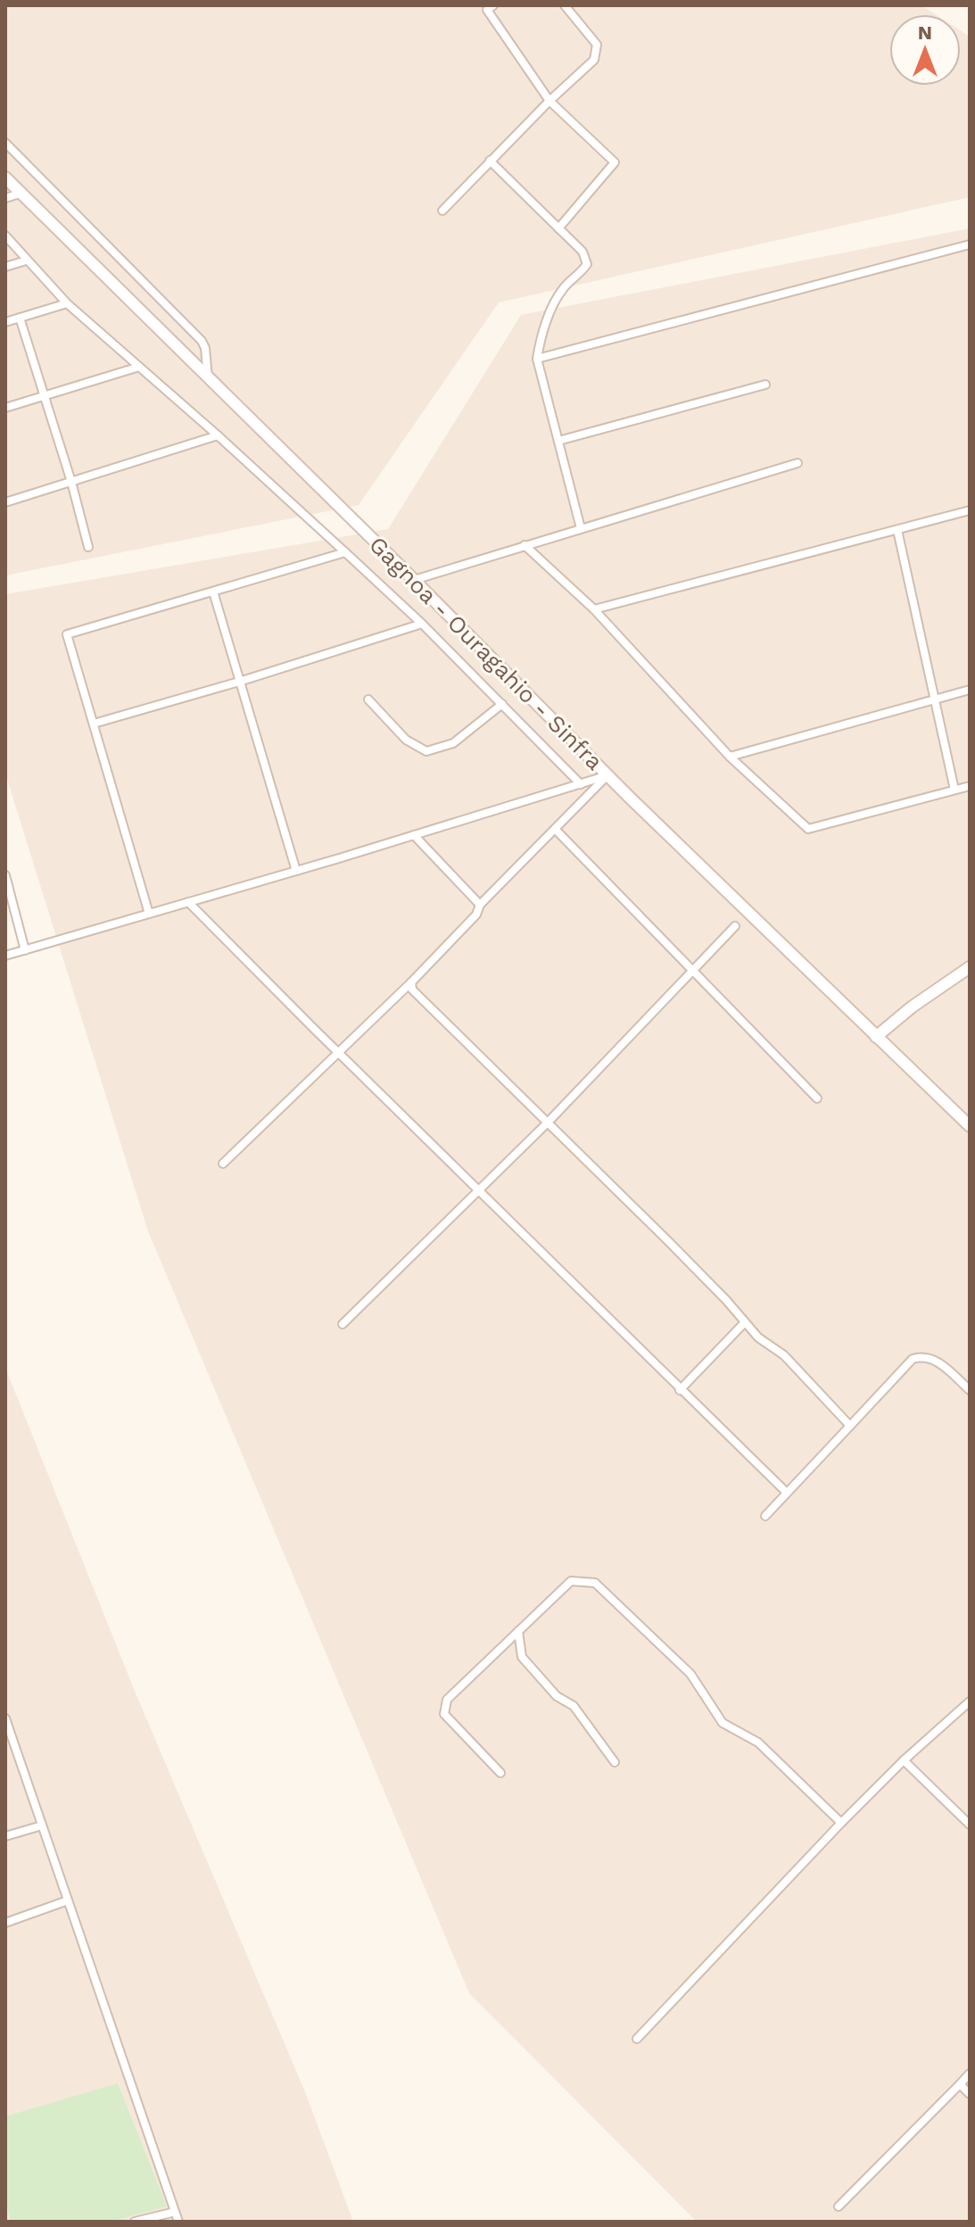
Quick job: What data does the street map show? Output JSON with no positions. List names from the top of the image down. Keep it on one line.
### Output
{"streets":{"main road":["Gagnoa - Ouragahio - Sinfra"]},"north":"top"}
